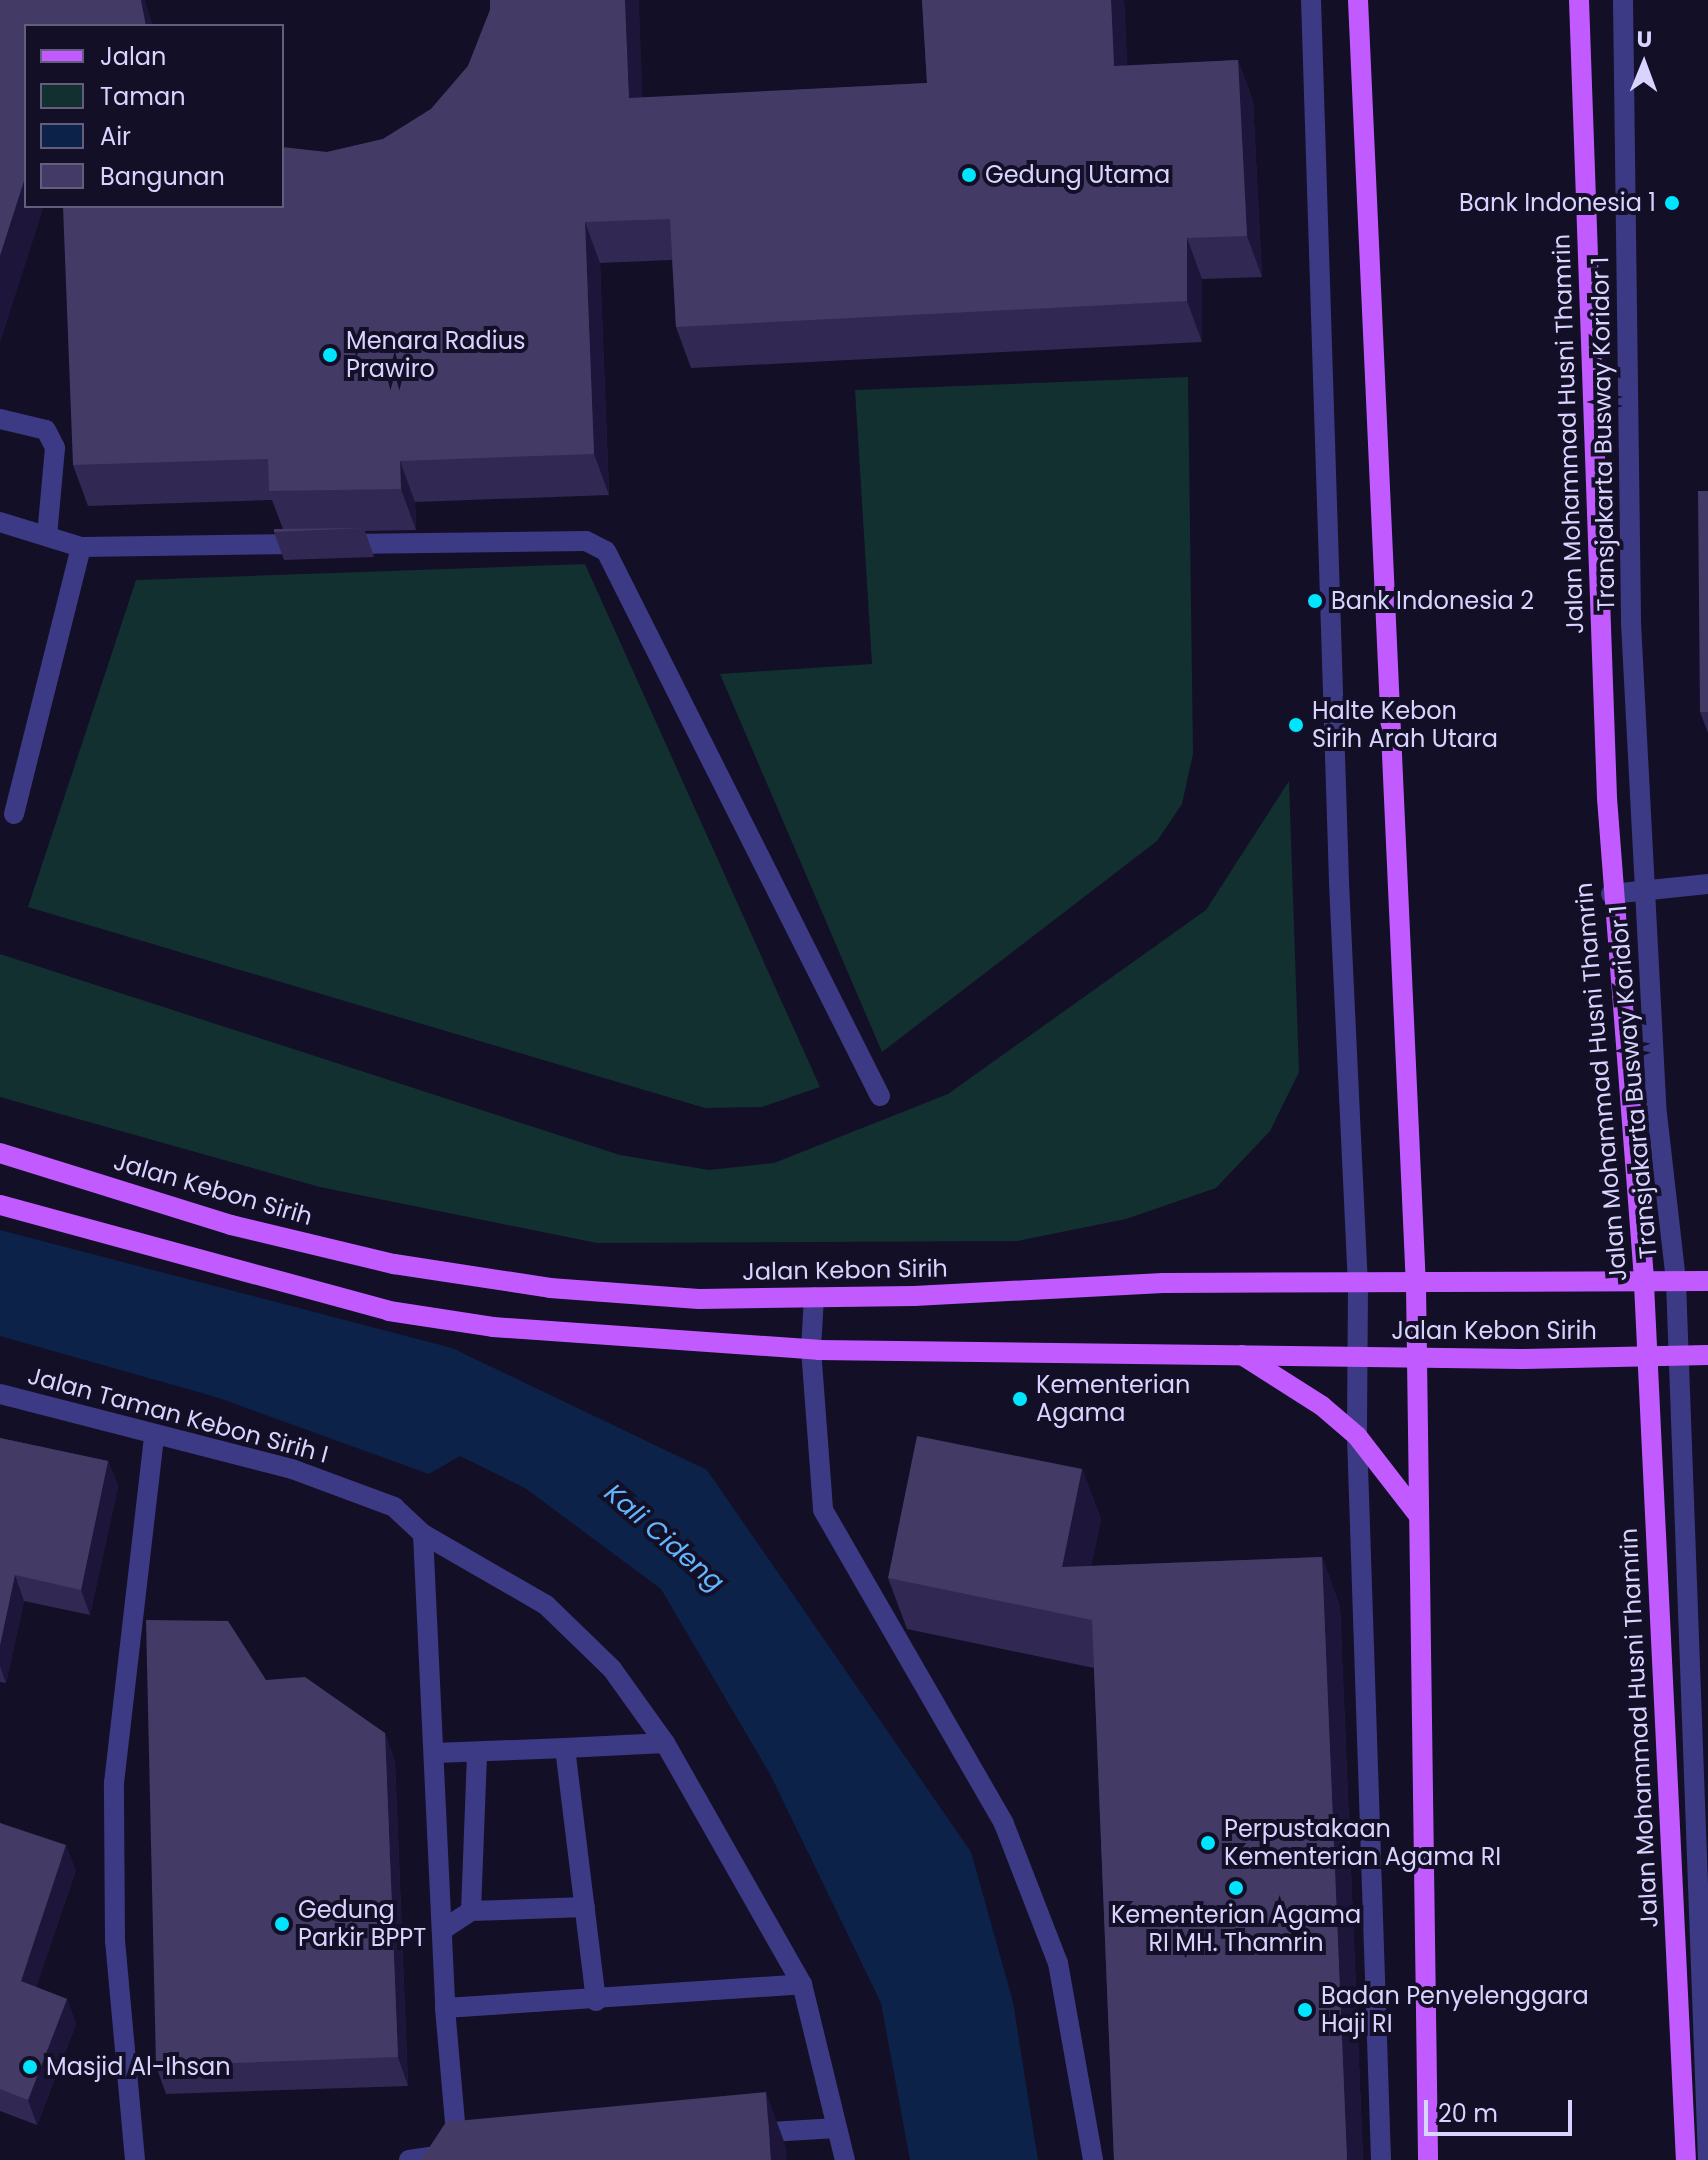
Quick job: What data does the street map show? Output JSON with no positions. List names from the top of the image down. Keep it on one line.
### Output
{"streets":{"main road":["Jalan Mohammad Husni Thamrin","Jalan Kebon Sirih"],"lane":["Transjakarta Busway Koridor 1","Jalan Taman Kebon Sirih I"]},"crossings":[["Jalan Mohammad Husni Thamrin","Jalan Kebon Sirih"],["Transjakarta Busway Koridor 1","Jalan Kebon Sirih"]],"water":["Kali Cideng"],"places":["Gedung Utama","Bank Indonesia 1","Menara Radius Prawiro","Bank Indonesia 2","Halte Kebon Sirih Arah Utara","Kementerian Agama","Perpustakaan Kementerian Agama RI","Kementerian Agama RI MH. Thamrin","Gedung Parkir BPPT","Badan Penyelenggara Haji RI","Masjid Al-Ihsan"],"legend":["Jalan","Taman","Air","Bangunan"],"scale_bar":"20 m","north":"top"}
